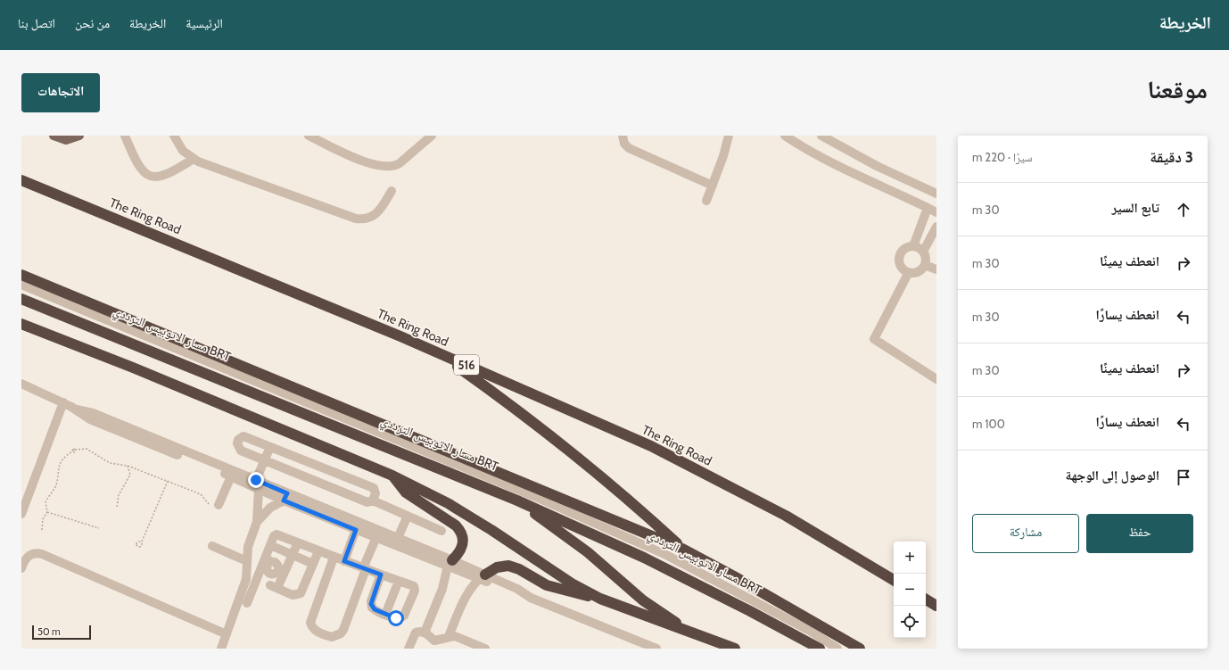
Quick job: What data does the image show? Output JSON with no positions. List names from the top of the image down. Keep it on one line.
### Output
{"streets":{"highway":["The Ring Road","516"],"street":["مسار الاتوبيس الترددي BRT"]},"crossings":[["The Ring Road","516"]],"scale_bar":"50 m","page":{"header":"الخريطة","nav":["الرئيسية","الخريطة","من نحن","اتصل بنا"],"title":"موقعنا","buttons":["الاتجاهات",["حفظ","مشاركة"]],"heading":["3 دقيقة","سيرًا · 220 m"],"list":[["تابع السير","30 m"],["انعطف يمينًا","30 m"],["انعطف يسارًا","30 m"],["انعطف يمينًا","30 m"],["انعطف يسارًا","100 m"],"الوصول إلى الوجهة"],"map_buttons":["+","−"],"scale":"50 m"}}
